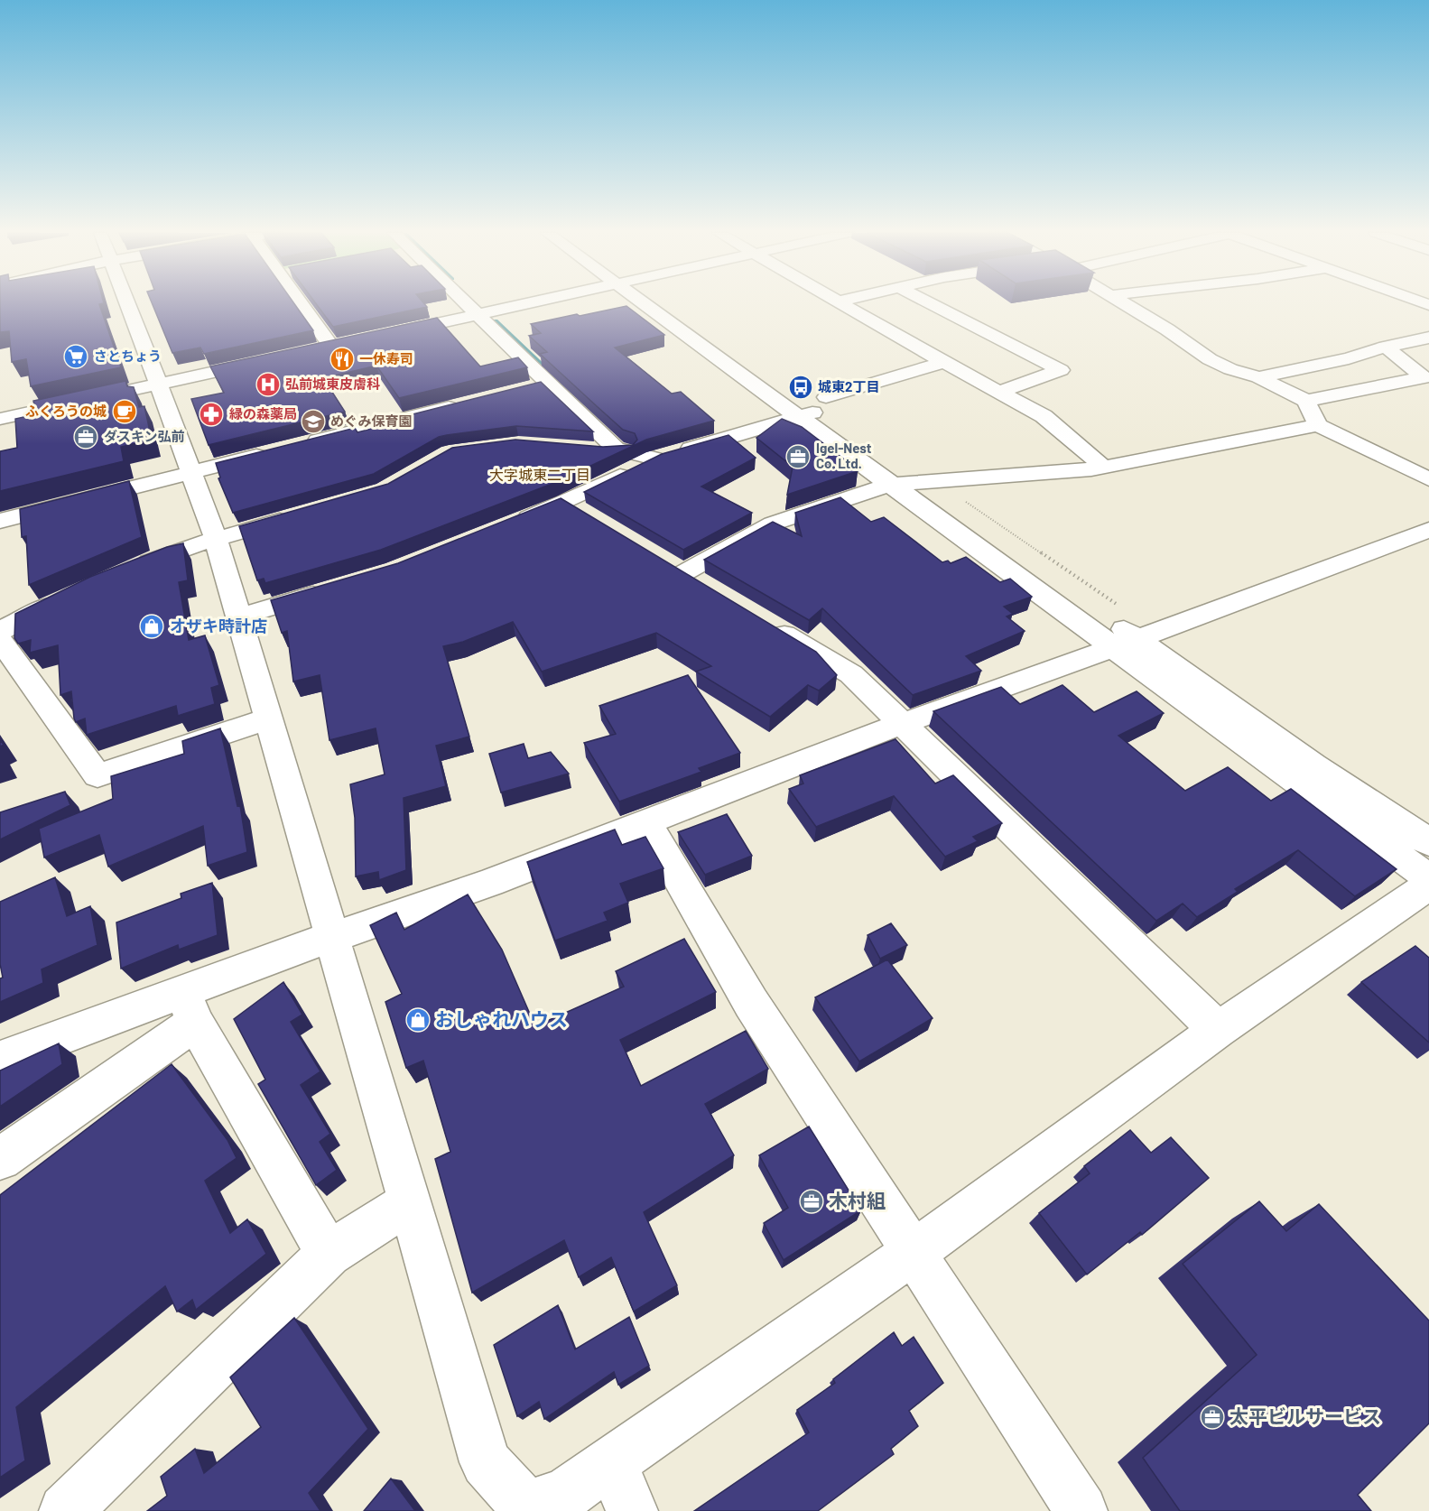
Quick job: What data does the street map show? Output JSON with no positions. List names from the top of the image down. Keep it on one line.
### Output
{"districts":["大字城東二丁目"],"places":{"supermarket":["さとちょう"],"restaurant":["一休寿司"],"hospital":["弘前城東皮膚科"],"bus stop":["城東2丁目"],"cafe":["ふくろうの城"],"pharmacy":["緑の森薬局"],"school or university":["めぐみ保育園"],"office":["ダスキン弘前","Igel-Nest Co. Ltd.","木村組","太平ビルサービス"],"shop":["オザキ時計店","おしゃれハウス"]}}
